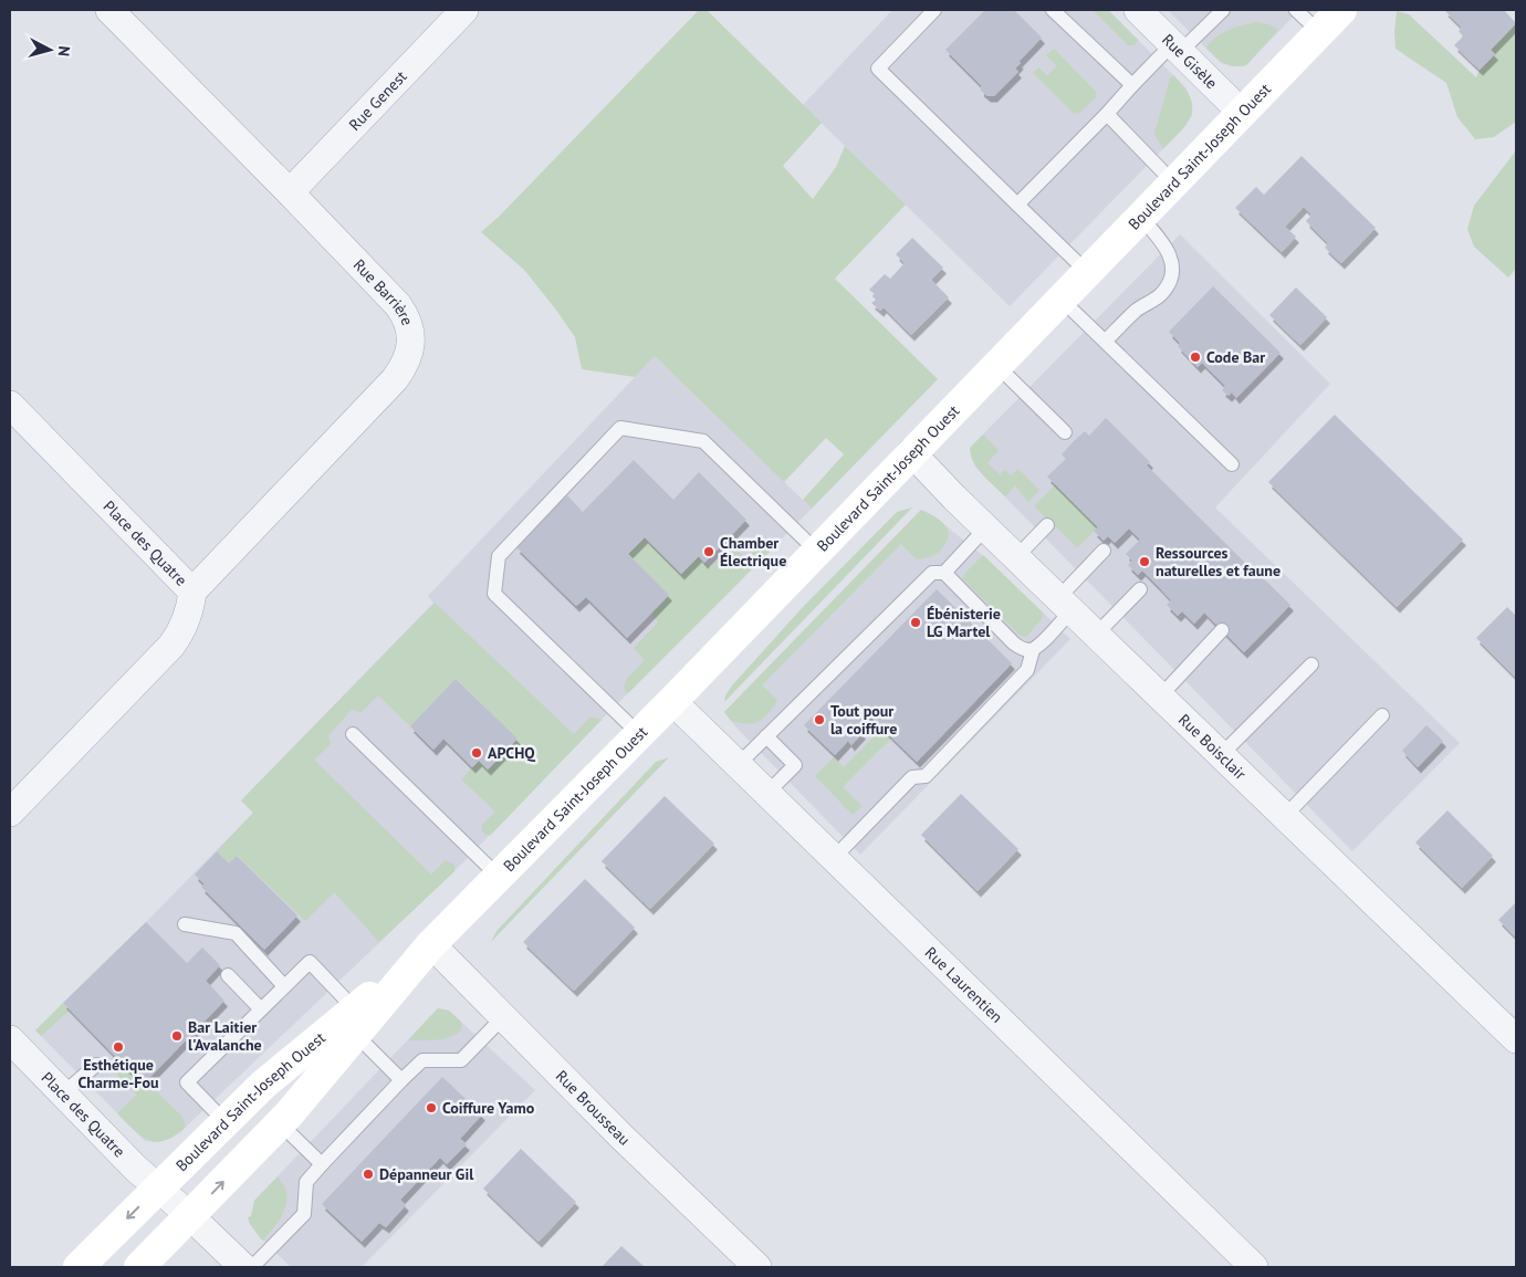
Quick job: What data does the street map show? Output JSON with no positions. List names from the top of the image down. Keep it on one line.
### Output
{"streets":{"main road":["Boulevard Saint-Joseph Ouest"],"street":["Rue Gisèle","Rue Genest","Rue Barrière","Place des Quatre","Rue Boisclair","Rue Laurentien","Rue Brousseau"]},"crossings":[["Rue Gisèle","Boulevard Saint-Joseph Ouest"],["Rue Genest","Rue Barrière"],["Boulevard Saint-Joseph Ouest","Place des Quatre"],["Boulevard Saint-Joseph Ouest","Rue Boisclair"],["Boulevard Saint-Joseph Ouest","Rue Laurentien"],["Boulevard Saint-Joseph Ouest","Rue Brousseau"],["Rue Barrière","Place des Quatre"]],"places":["Code Bar","Chamber Électrique","Ressources naturelles et faune","Ébénisterie LG Martel","Tout pour la coiffure","APCHQ","Bar Laitier l'Avalanche","Esthétique Charme-Fou","Coiffure Yamo","Dépanneur Gil"],"north":"right"}
